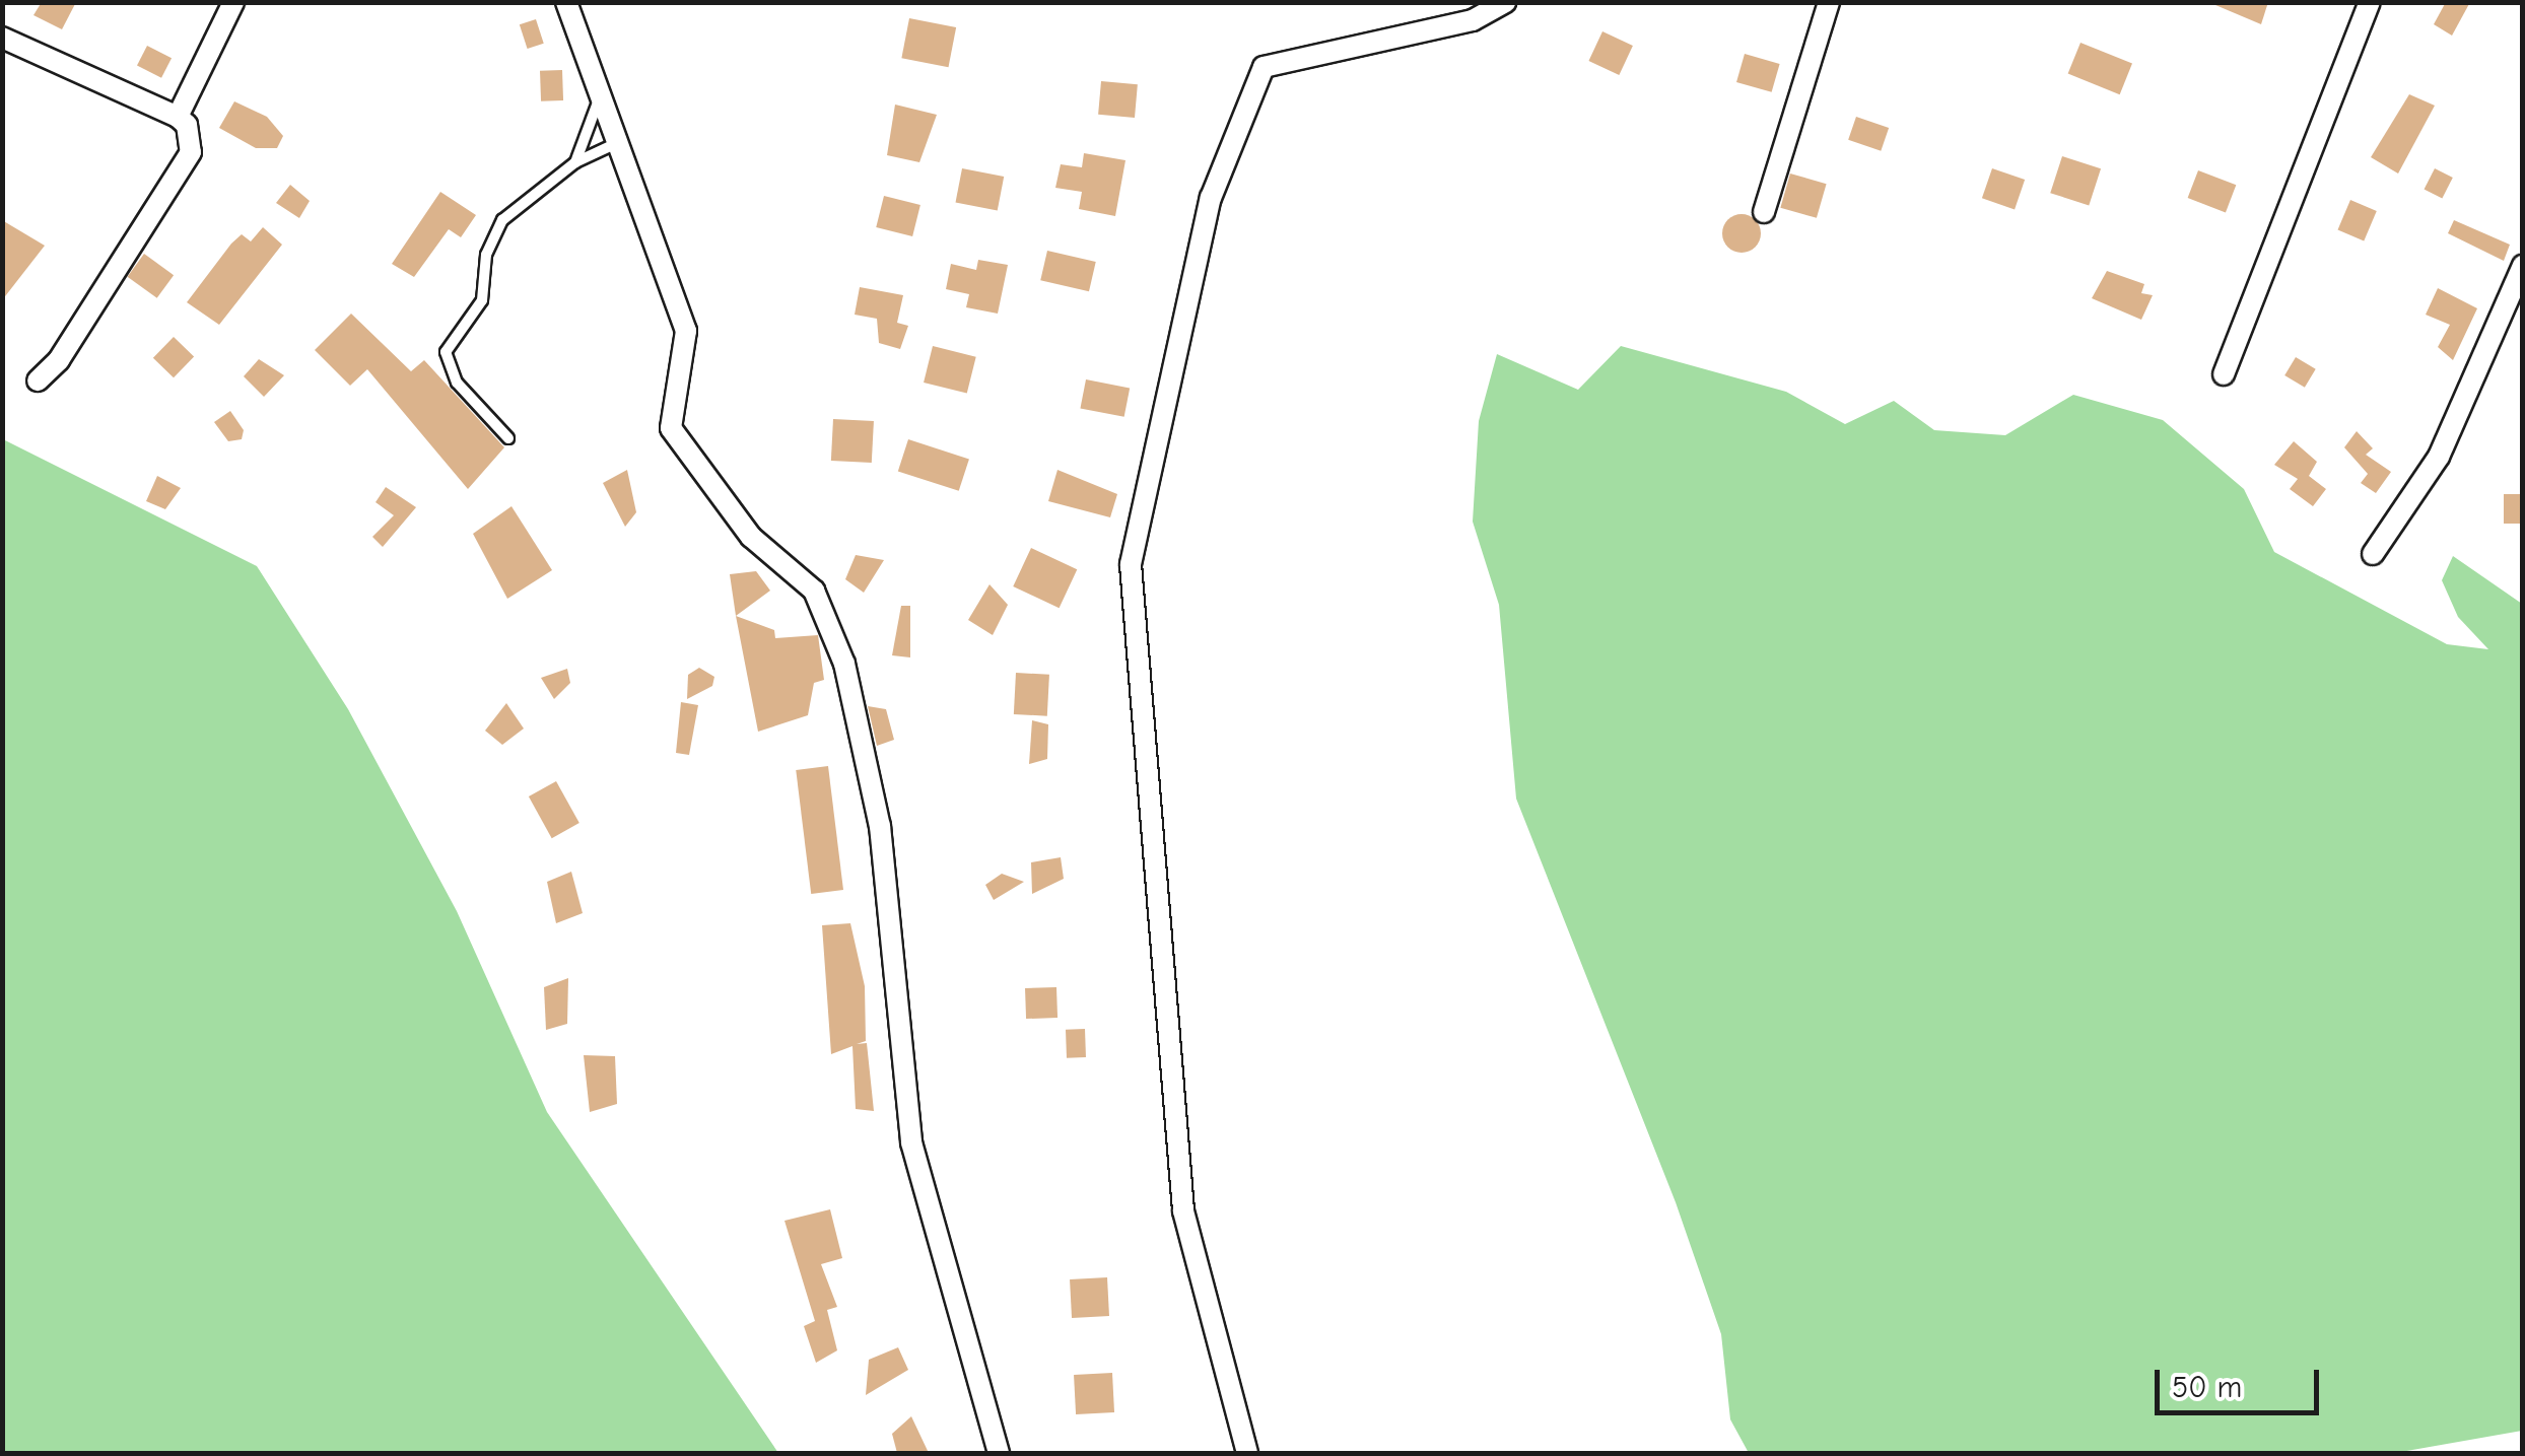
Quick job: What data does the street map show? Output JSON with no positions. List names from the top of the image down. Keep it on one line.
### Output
{"scale_bar":"50 m"}
